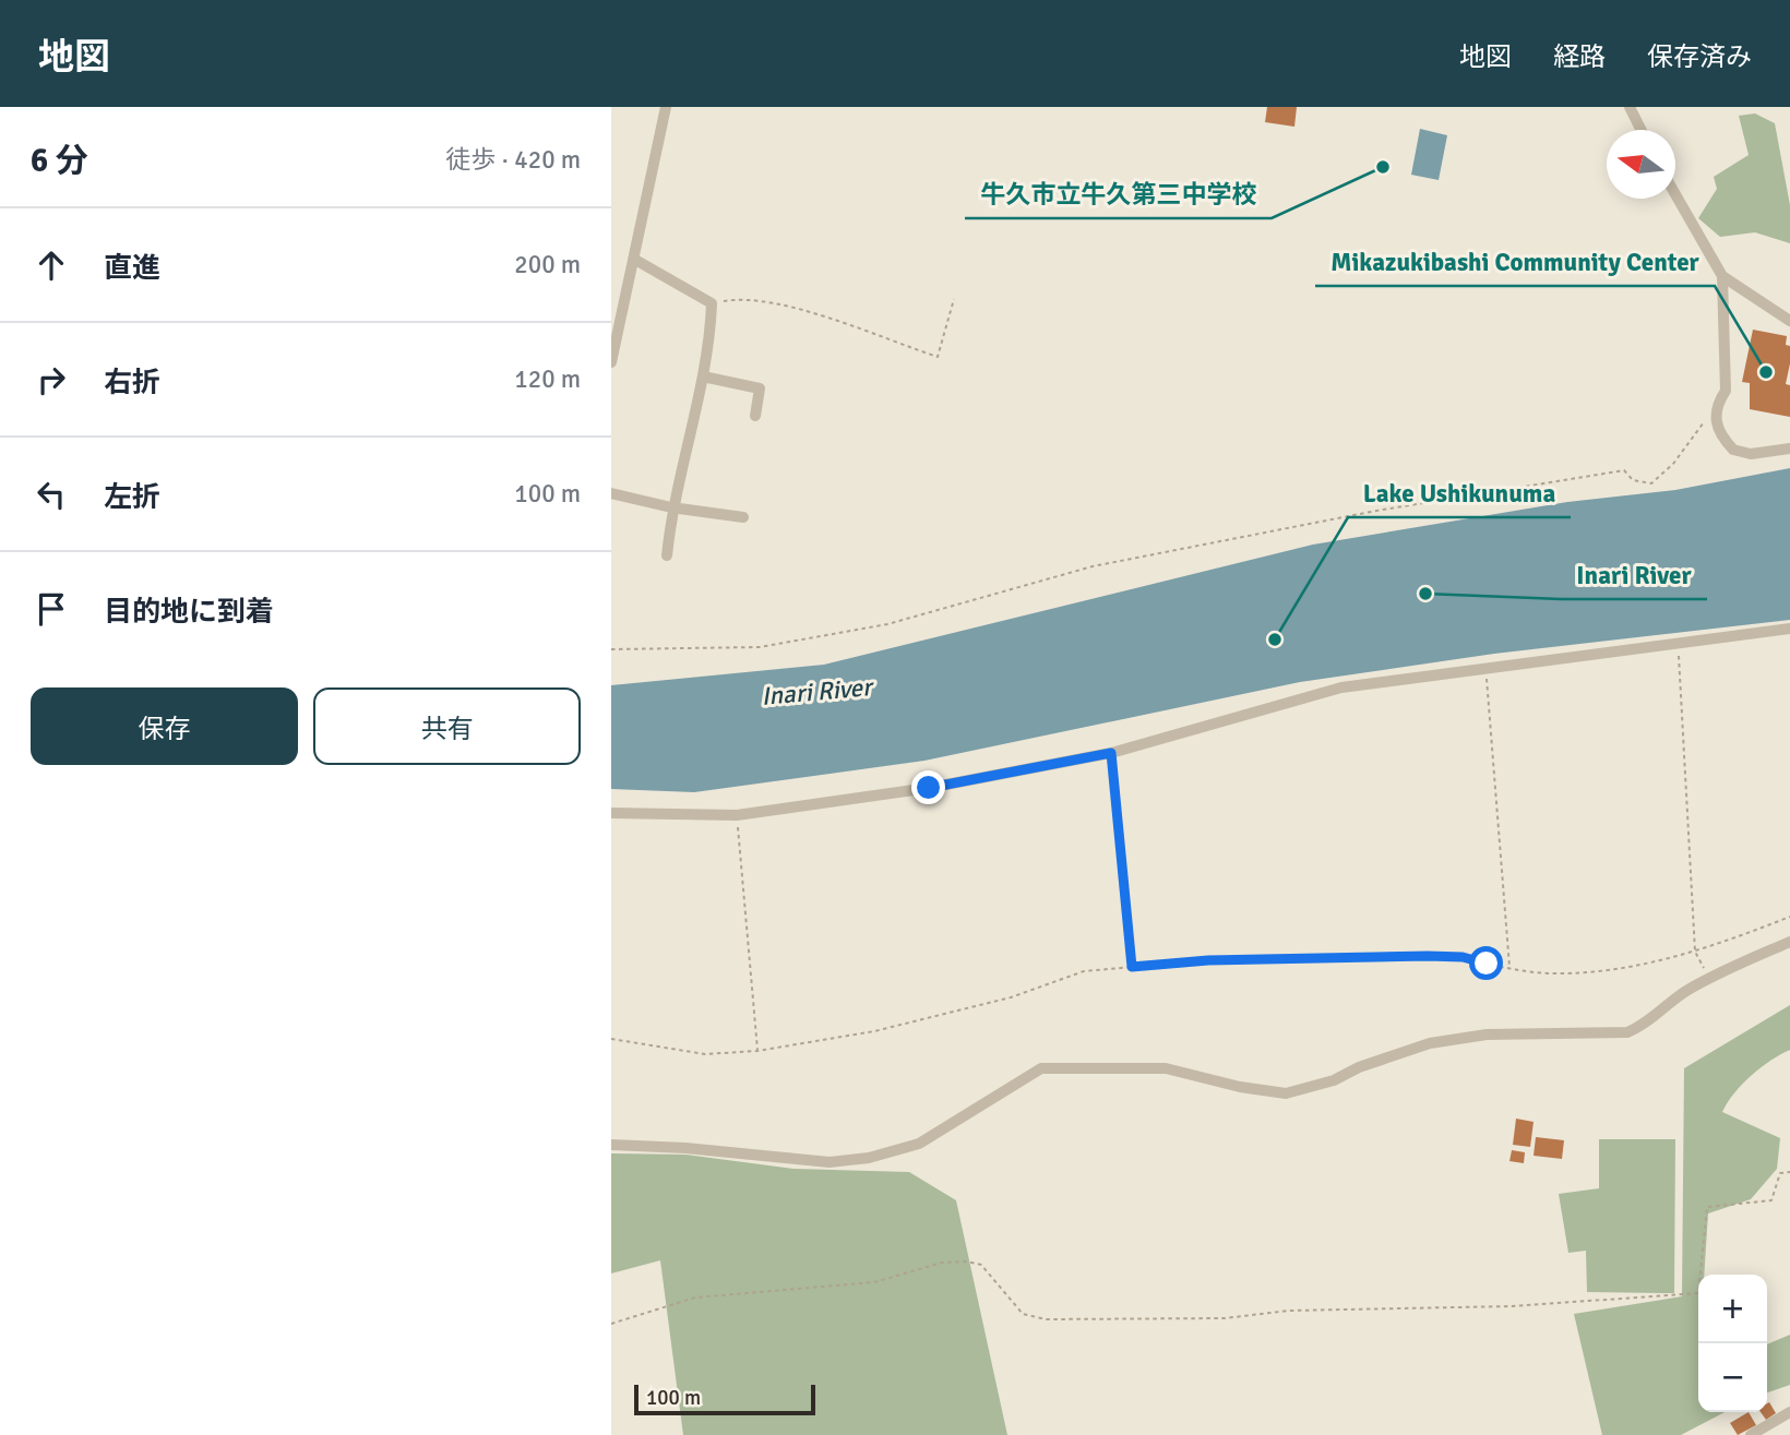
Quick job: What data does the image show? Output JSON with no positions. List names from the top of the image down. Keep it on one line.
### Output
{"water":["Inari River"],"places":["牛久市立牛久第三中学校","Mikazukibashi Community Center","Inari River","Lake Ushikunuma"],"scale_bar":"100 m","north":"left","page":{"header":"地図","nav":["地図","経路","保存済み"],"heading":["6 分","徒歩 · 420 m"],"list":[["直進","200 m"],["右折","120 m"],["左折","100 m"],"目的地に到着"],"buttons":["保存","共有"],"map_buttons":["+","−"],"scale":"100 m"}}
